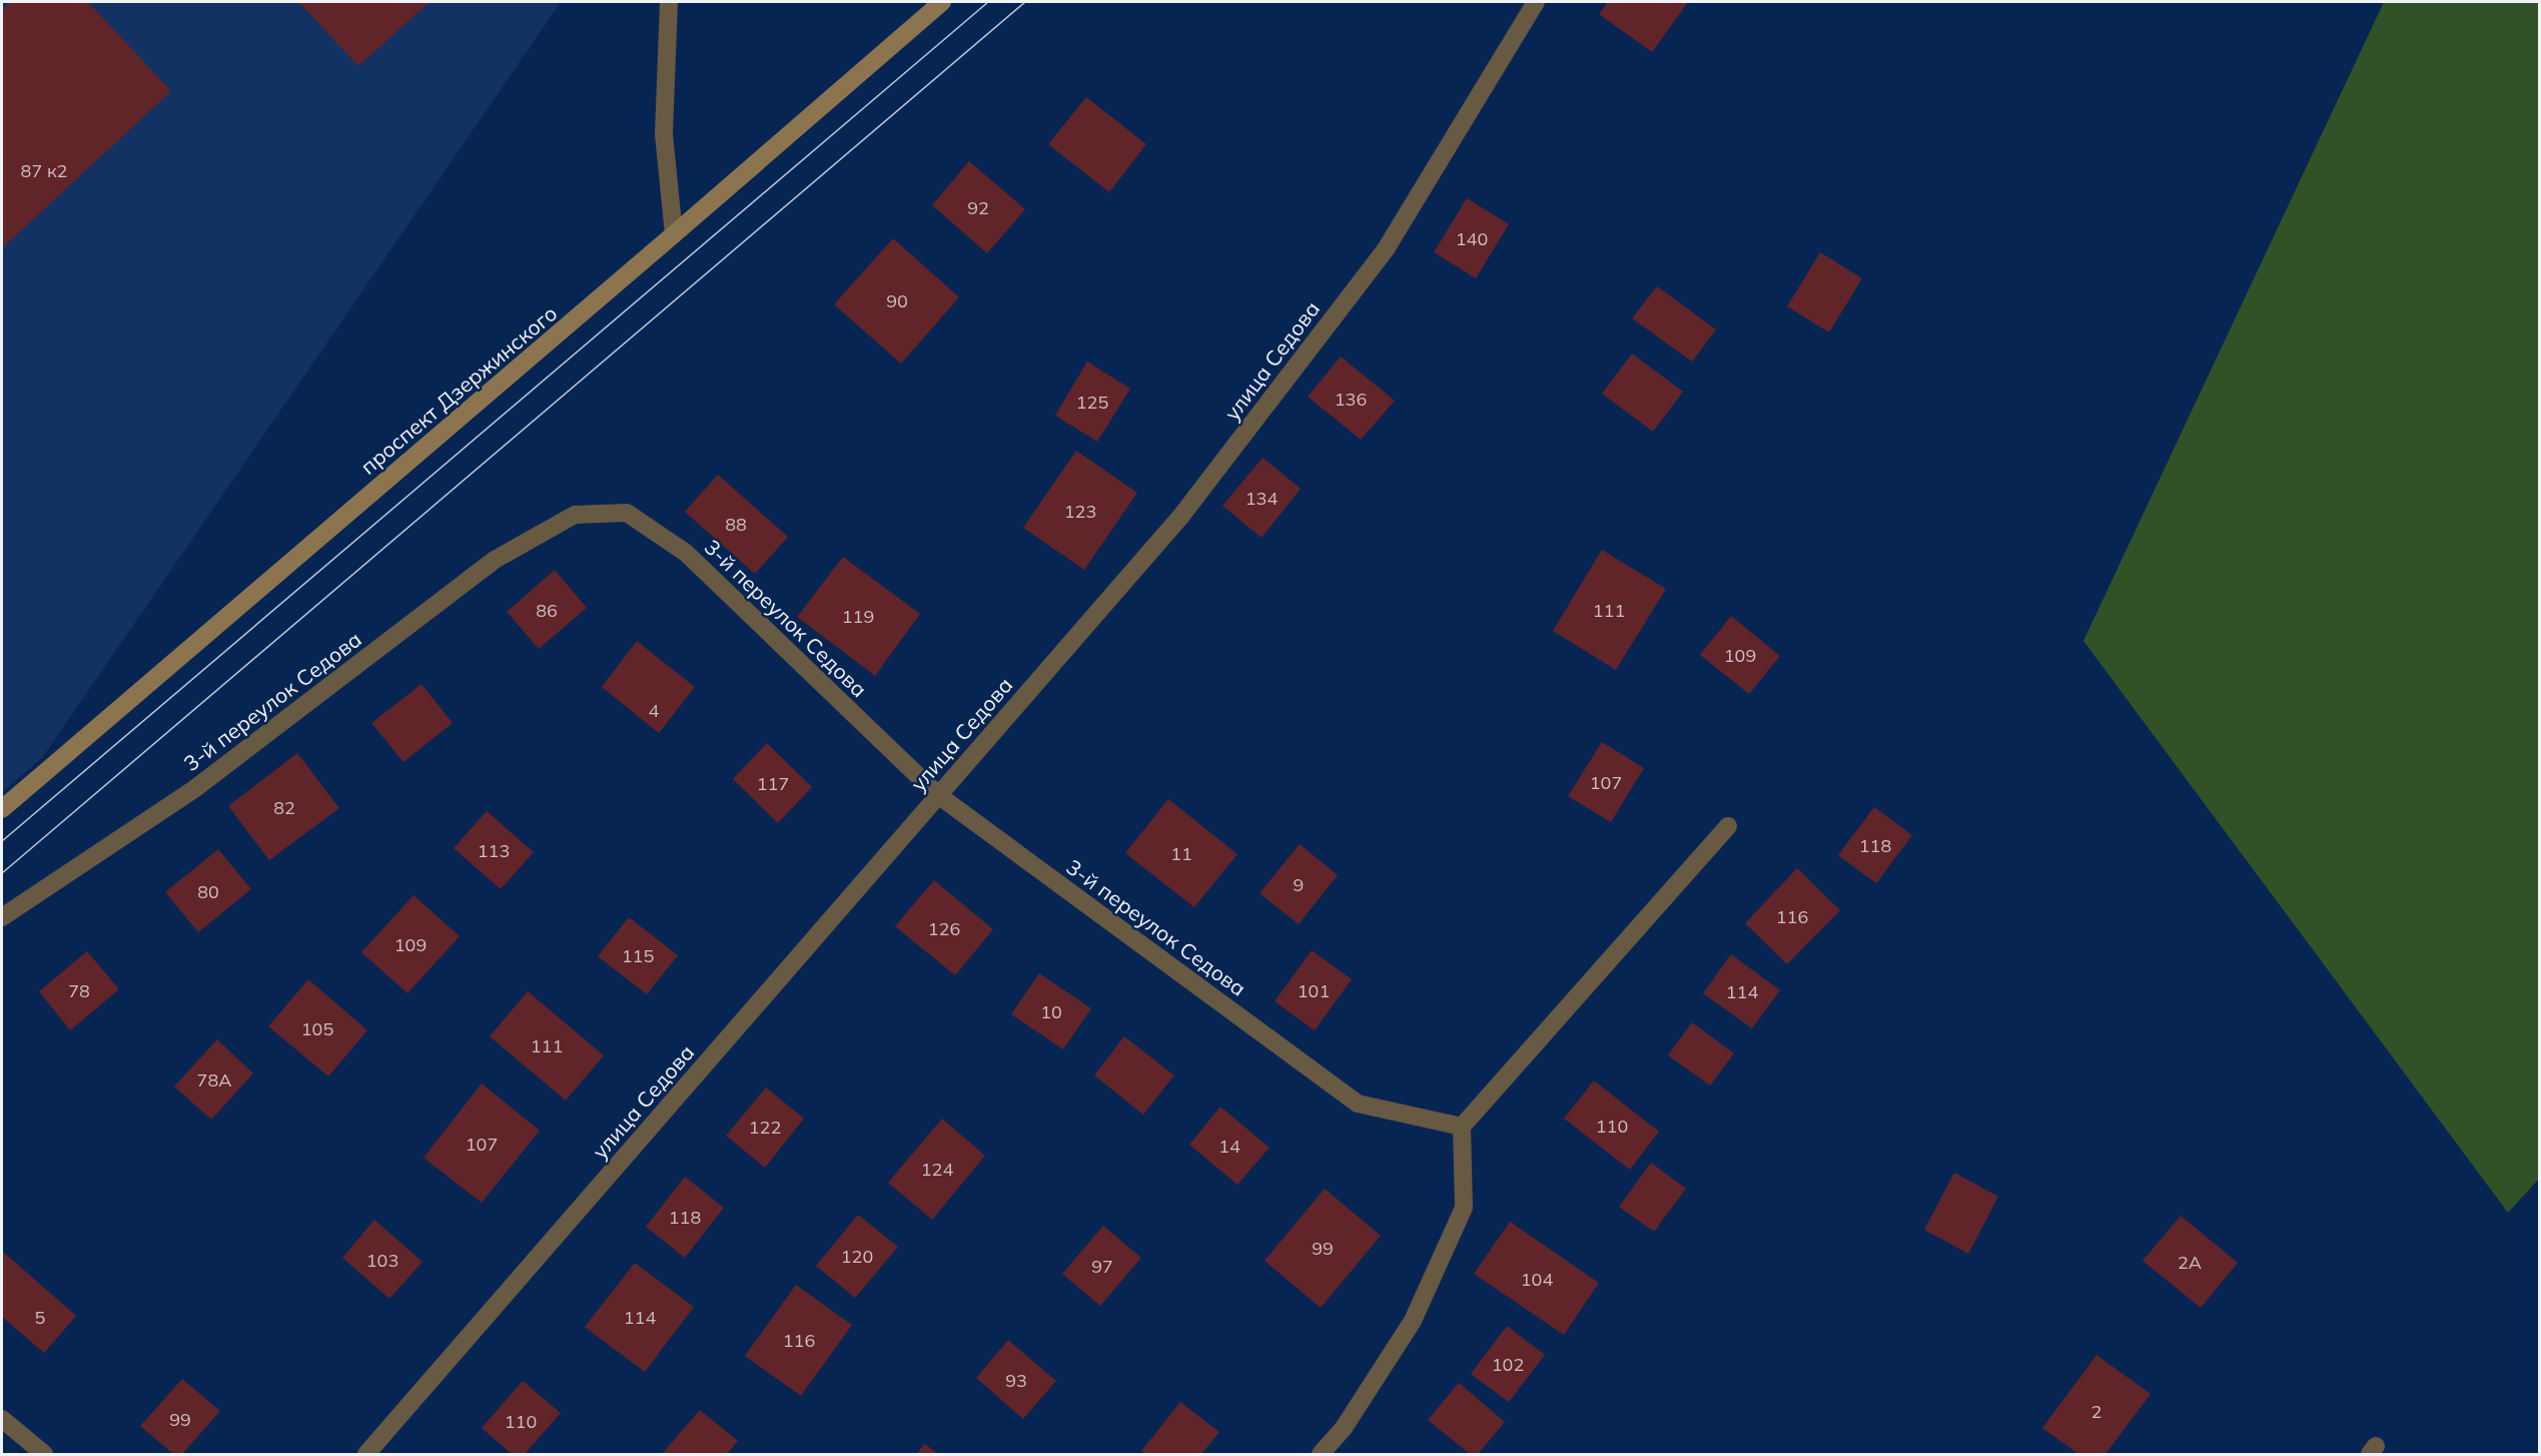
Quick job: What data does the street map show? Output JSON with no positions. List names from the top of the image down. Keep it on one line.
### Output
{"streets":{"main road":["проспект Дзержинского"],"street":["улица Седова","3-й переулок Седова"]},"crossings":[["улица Седова","3-й переулок Седова"]],"house_numbers":["87 к2","92","140","90","136","125","134","123","88","86","111","119","109","4","107","117","82","118","113","11","9","80","116","126","109","115","78","101","114","10","105","111","78А","110","122","107","14","124","118","99","120","103","2А","97","104","5","114","116","102","93","2","99","110"]}
